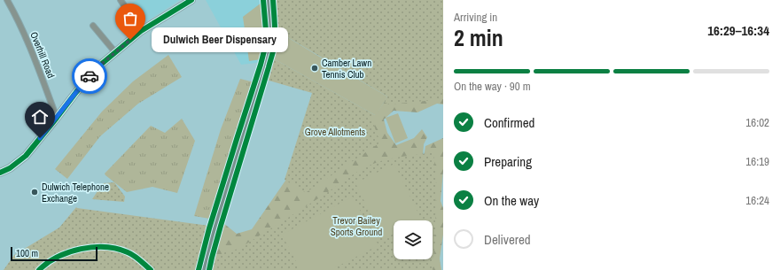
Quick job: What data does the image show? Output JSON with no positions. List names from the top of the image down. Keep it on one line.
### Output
{"streets":{"street":["Overhill Road"]},"parks":["Grove Allotments","Trevor Bailey Sports Ground"],"places":["Dulwich Beer Dispensary","Camber Lawn Tennis Club","Dulwich Telephone Exchange"],"scale_bar":"100 m","page":{"heading":["2 min","Arriving in","16:29–16:34"],"bubble":"Dulwich Beer Dispensary","bar":"On the way · 90 m","list":[["Confirmed","16:02"],["Preparing","16:19"],["On the way","16:24"],"Delivered"],"scale":"100 m"}}
